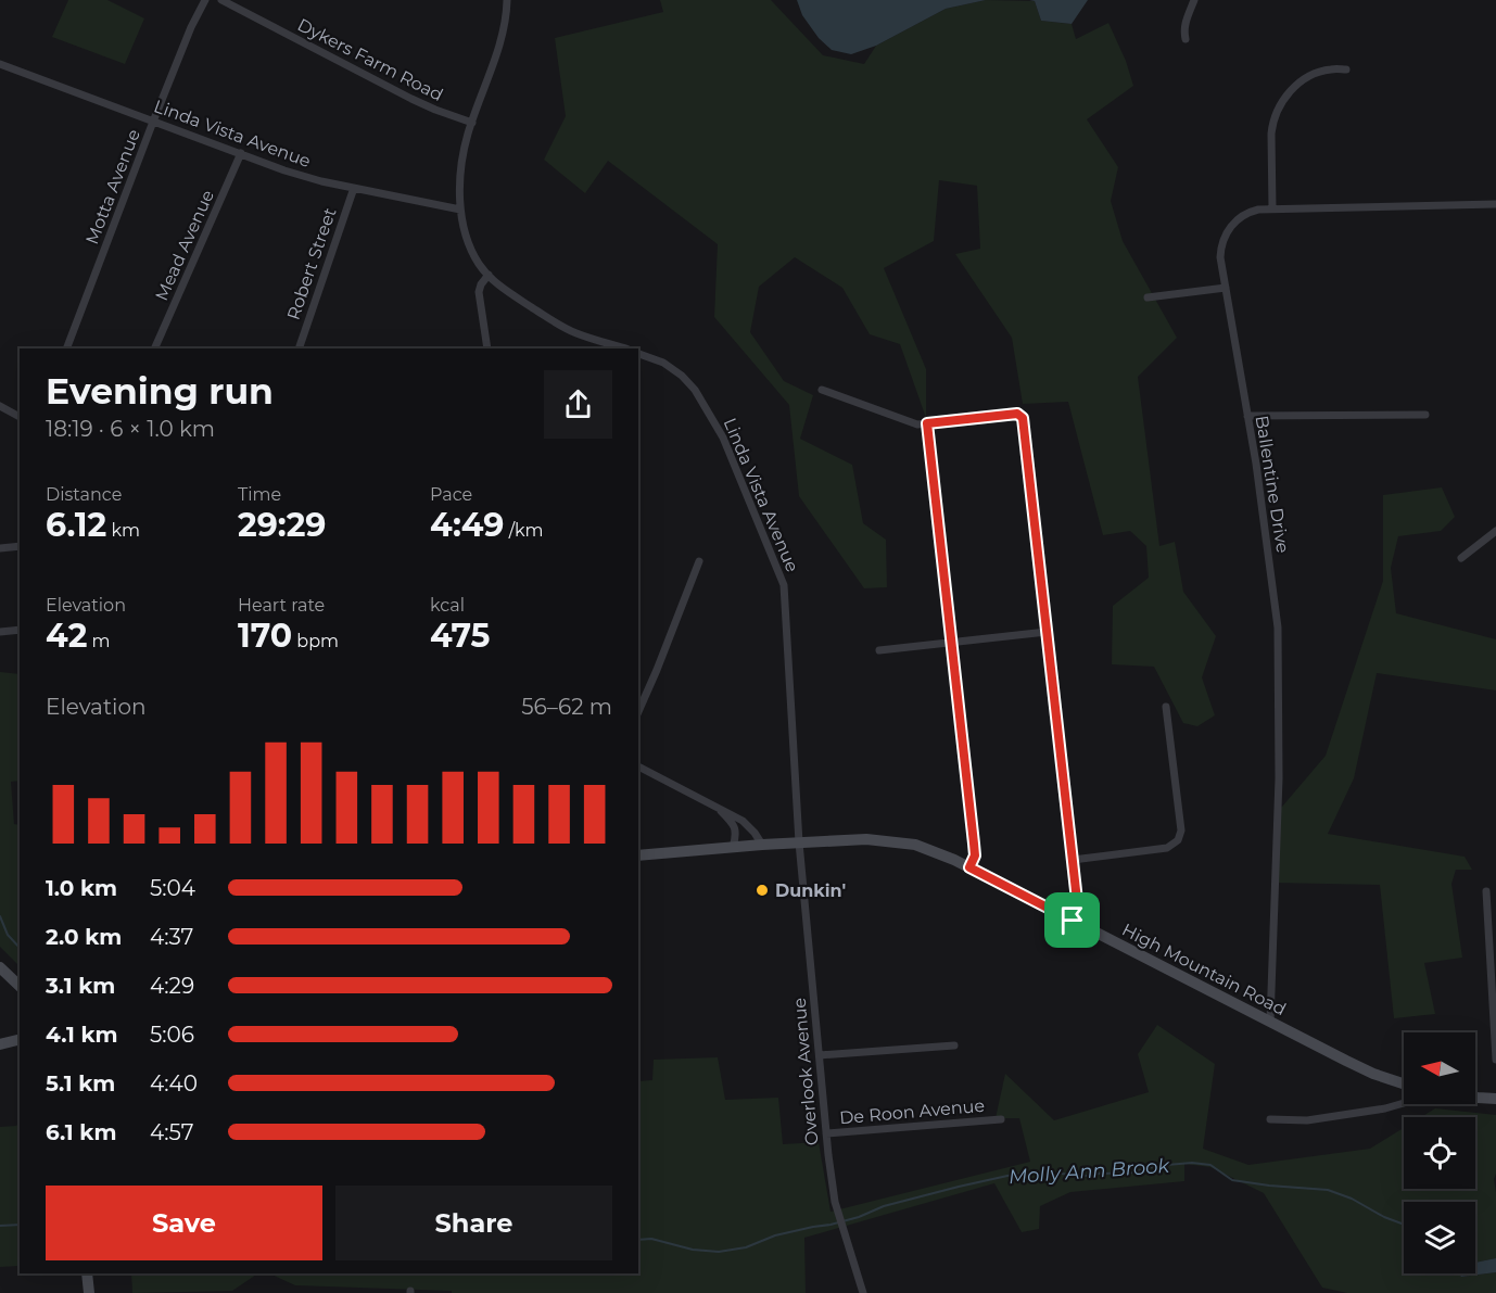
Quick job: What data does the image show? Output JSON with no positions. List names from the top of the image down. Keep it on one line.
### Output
{"streets":{"street":["Dykers Farm Road","Linda Vista Avenue","Motta Avenue","Mead Avenue","Robert Street","Ballentine Drive","High Mountain Road","Overlook Avenue","De Roon Avenue"]},"crossings":[["Linda Vista Avenue","Motta Avenue"],["Linda Vista Avenue","Mead Avenue"],["Linda Vista Avenue","Robert Street"],["Linda Vista Avenue","High Mountain Road"],["Linda Vista Avenue","Overlook Avenue"],["Ballentine Drive","High Mountain Road"],["High Mountain Road","Overlook Avenue"],["Overlook Avenue","De Roon Avenue"]],"water":["Molly Ann Brook"],"places":["Dunkin'"],"north":"left","page":{"heading":["Evening run","18:19 · 6 × 1.0 km"],"stats":[["Distance","6.12 km"],["Time","29:29"],["Pace","4:49 /km"],["Elevation","42 m"],["Heart rate","170 bpm"],["kcal","475"]],"chart":["Elevation","56–62 m"],"list":[{"name":"1.0 km","note":"5:04"},{"name":"2.0 km","note":"4:37"},{"name":"3.1 km","note":"4:29"},{"name":"4.1 km","note":"5:06"},{"name":"5.1 km","note":"4:40"},{"name":"6.1 km","note":"4:57"}],"buttons":["Save","Share"]}}
